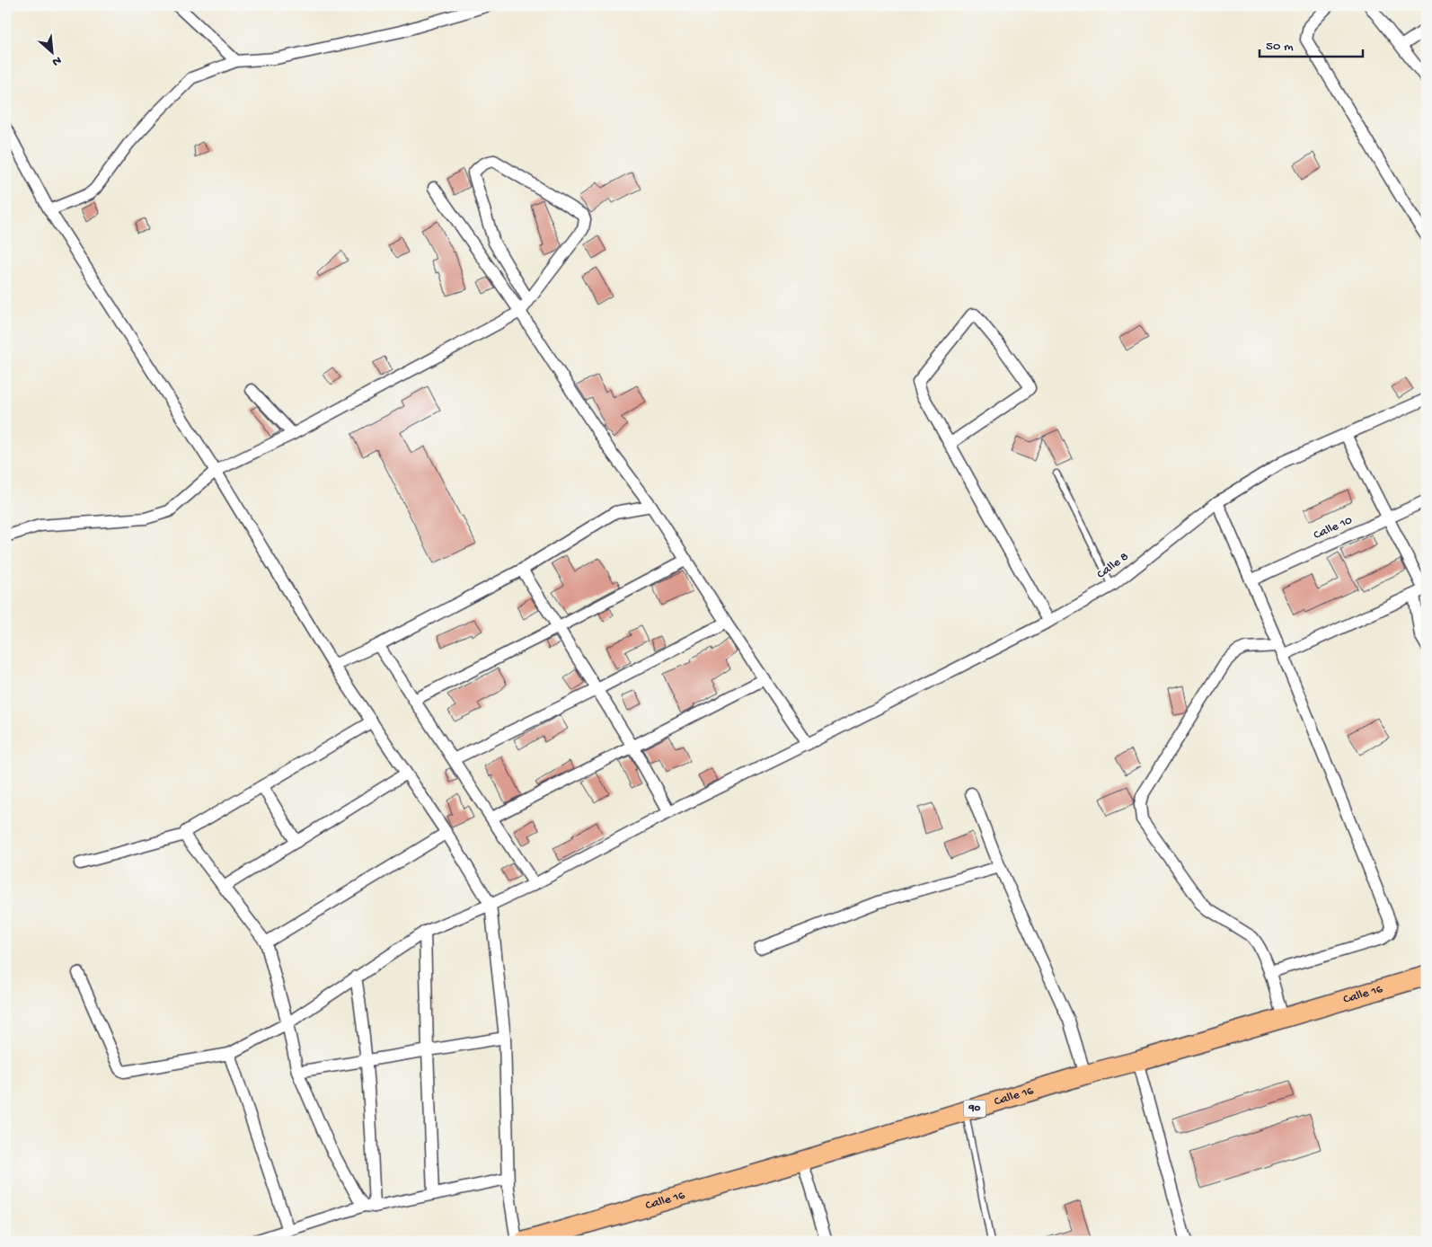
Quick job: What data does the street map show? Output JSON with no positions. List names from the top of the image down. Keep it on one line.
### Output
{"streets":{"highway":["Calle 16","90"],"street":["Calle 10","Calle 8"]},"scale_bar":"50 m","north":"bottom right"}
